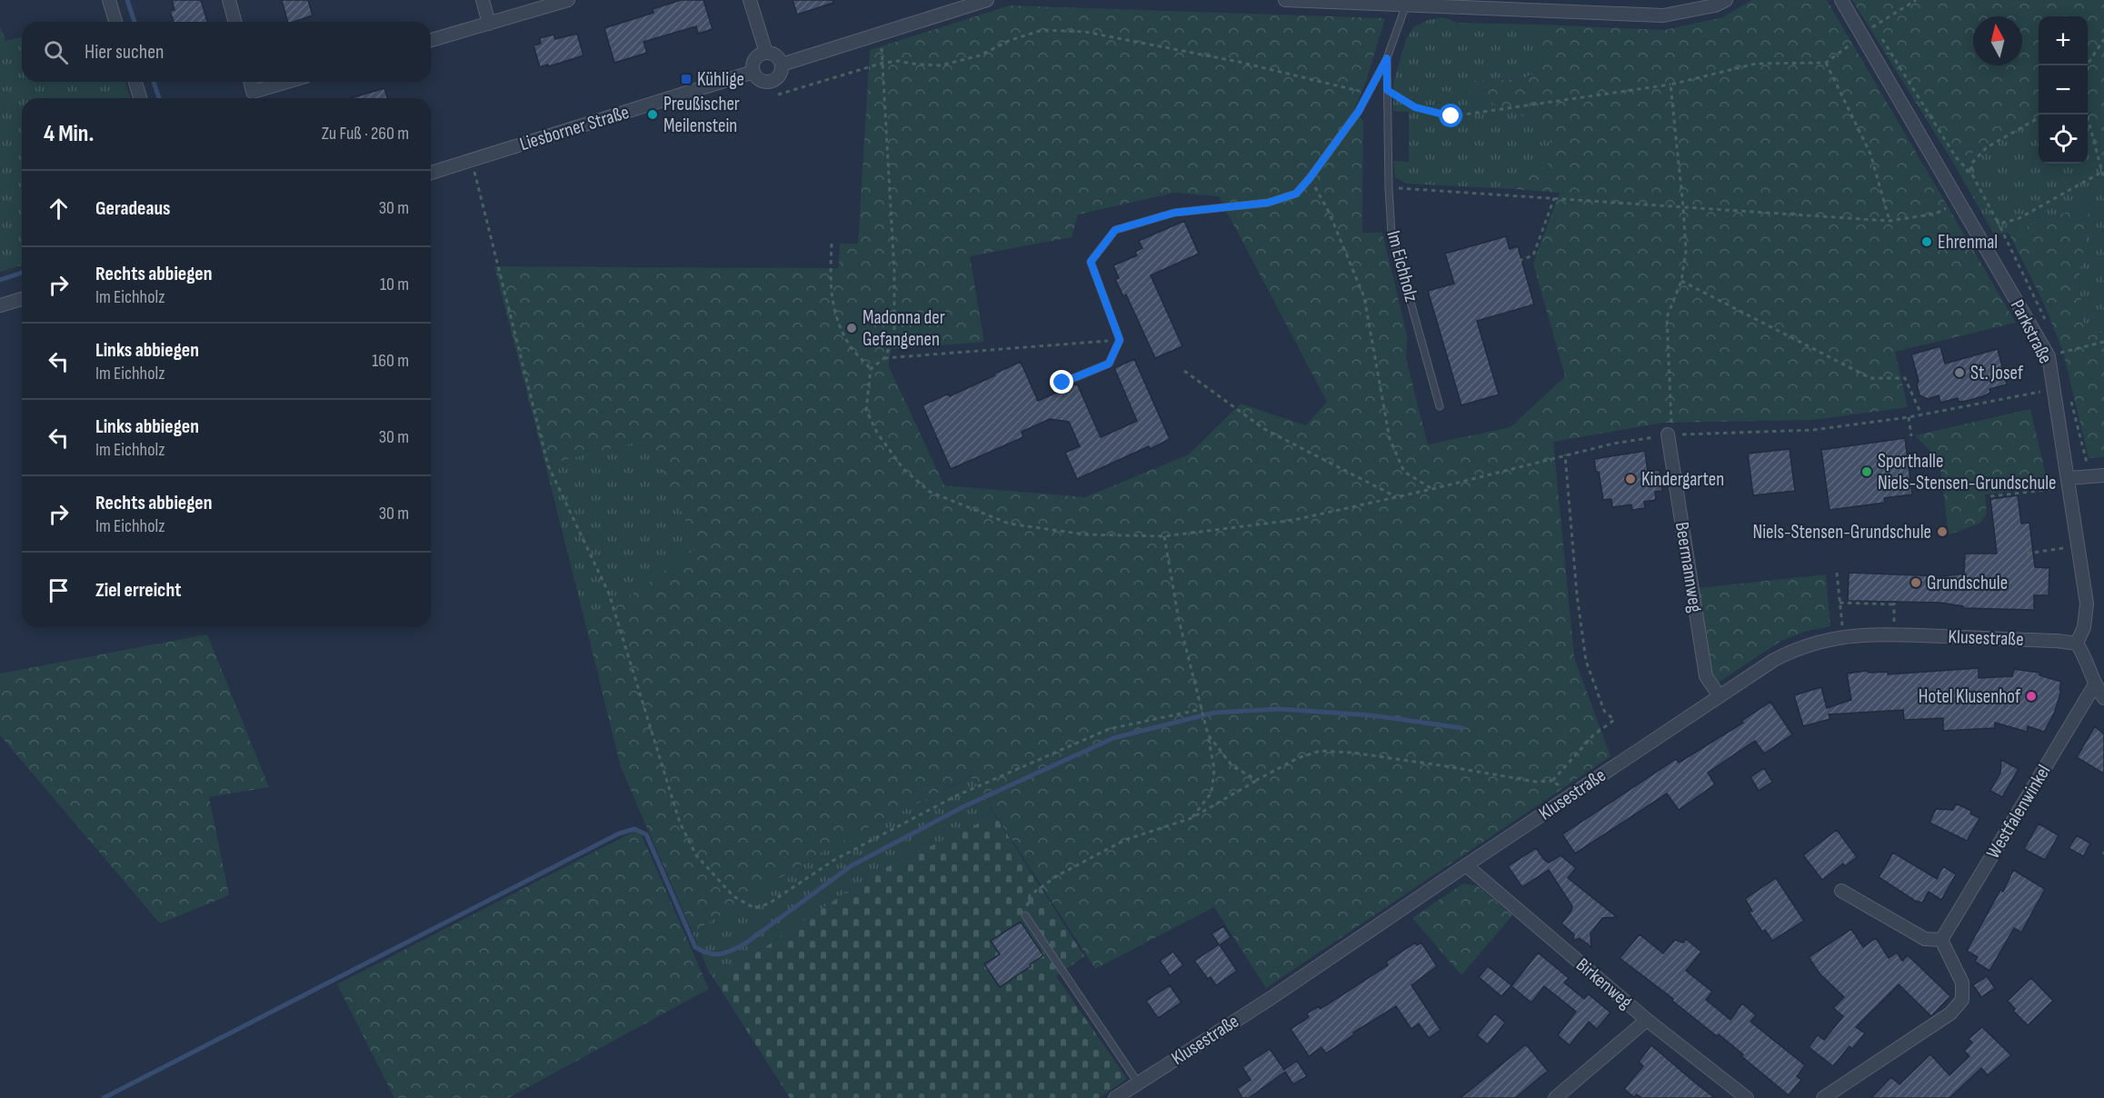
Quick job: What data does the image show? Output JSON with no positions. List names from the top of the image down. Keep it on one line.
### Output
{"streets":{"street":["Liesborner Straße","Parkstraße","Beermannweg","Klusestraße","Westfalenwinkel","Birkenweg"],"lane":["Im Eichholz"]},"crossings":[["Parkstraße","Klusestraße"],["Beermannweg","Klusestraße"],["Klusestraße","Birkenweg"]],"places":{"transit":["Kühlige"],"other":["Preußischer Meilenstein","Ehrenmal","Madonna der Gefangenen","St. Josef","Sporthalle Niels-Stensen-Grundschule","Kindergarten","Niels-Stensen-Grundschule","Grundschule","Hotel Klusenhof"]},"north":"top","page":{"map_buttons":["+","−"],"search":"Hier suchen","heading":["4 Min.","Zu Fuß · 260 m"],"list":[["Geradeaus","30 m"],["Rechts abbiegen","Im Eichholz","10 m"],["Links abbiegen","Im Eichholz","160 m"],["Links abbiegen","Im Eichholz","30 m"],["Rechts abbiegen","Im Eichholz","30 m"],"Ziel erreicht"]}}
